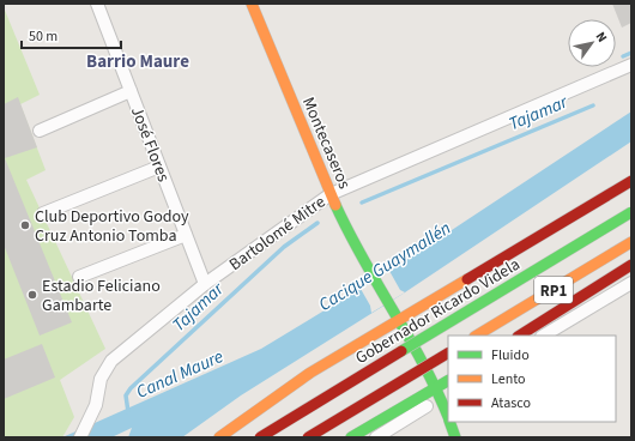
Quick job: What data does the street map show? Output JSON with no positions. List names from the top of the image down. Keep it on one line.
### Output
{"streets":{"main road":["Montecaseros","RP1","Gobernador Ricardo Videla"],"street":["José Flores","Bartolomé Mitre"]},"crossings":[["Montecaseros","Bartolomé Mitre"],["José Flores","Bartolomé Mitre"]],"districts":["Barrio Maure"],"water":["Tajamar","Cacique Guaymallén","Canal Maure"],"places":["Club Deportivo Godoy Cruz Antonio Tomba","Estadio Feliciano Gambarte"],"legend":["Fluido","Lento","Atasco"],"scale_bar":"50 m","north":"top right"}
